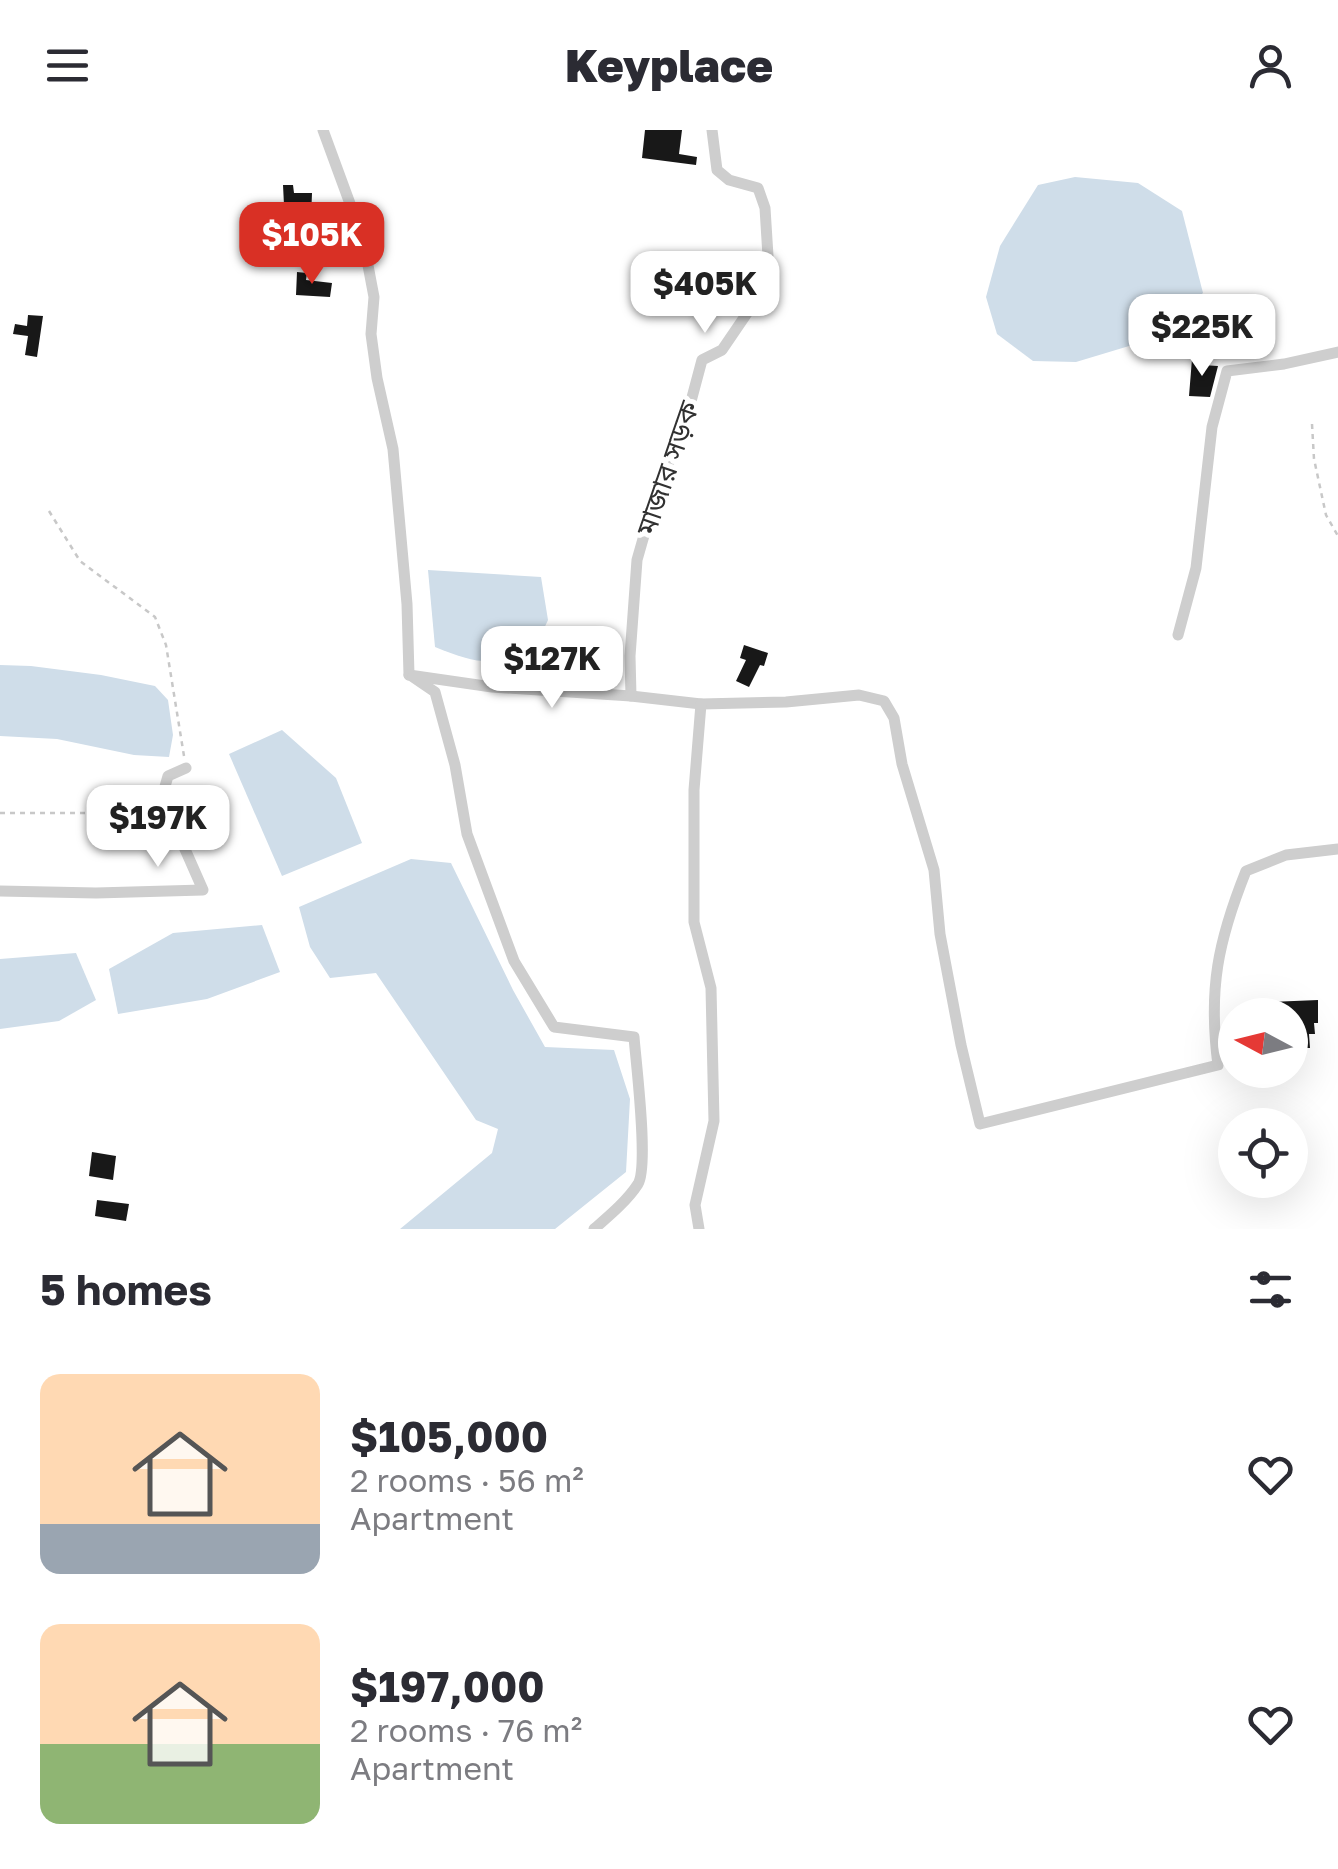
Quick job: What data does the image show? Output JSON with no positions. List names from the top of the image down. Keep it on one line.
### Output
{"streets":{"street":["মাজার সড়ক"]},"north":"left","page":{"header":"Keyplace","price":["$105K","$405K","$225K","$127K","$197K"],"heading":"5 homes","list":[{"name":"$105,000","note":"2 rooms · 56 m² · Apartment"},{"name":"$197,000","note":"2 rooms · 76 m² · Apartment"}]}}
